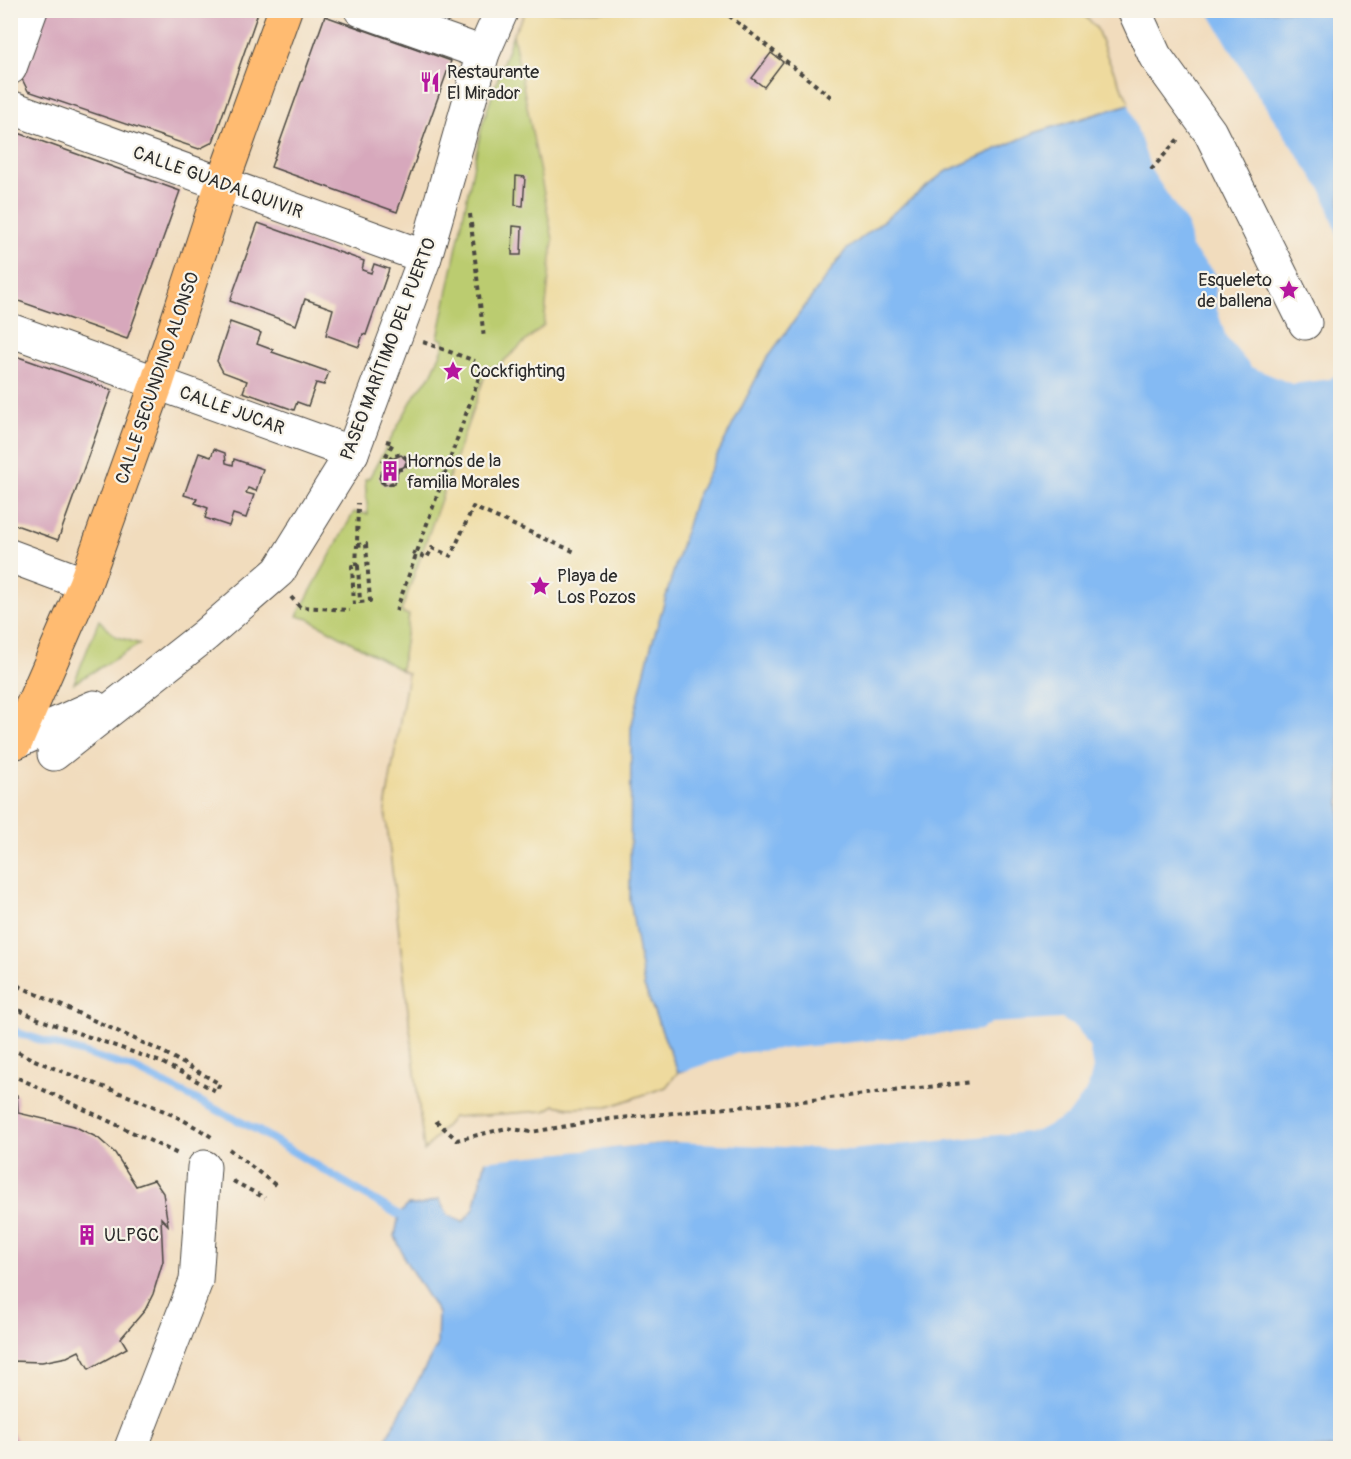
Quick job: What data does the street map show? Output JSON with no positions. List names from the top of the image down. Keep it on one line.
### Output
{"streets":{"main road":["CALLE SECUNDINO ALONSO"],"street":["CALLE GUADALQUIVIR","PASEO MARÍTIMO DEL PUERTO","CALLE JUCAR"]},"crossings":[["CALLE GUADALQUIVIR","PASEO MARÍTIMO DEL PUERTO"],["CALLE GUADALQUIVIR","CALLE SECUNDINO ALONSO"],["PASEO MARÍTIMO DEL PUERTO","CALLE JUCAR"],["CALLE SECUNDINO ALONSO","CALLE JUCAR"]],"places":{"restaurant":["Restaurante El Mirador"],"place":["Esqueleto de ballena","Сockfighting","Playa de Los Pozos"],"building":["Hornos de la familia Morales","ULPGC"]}}
